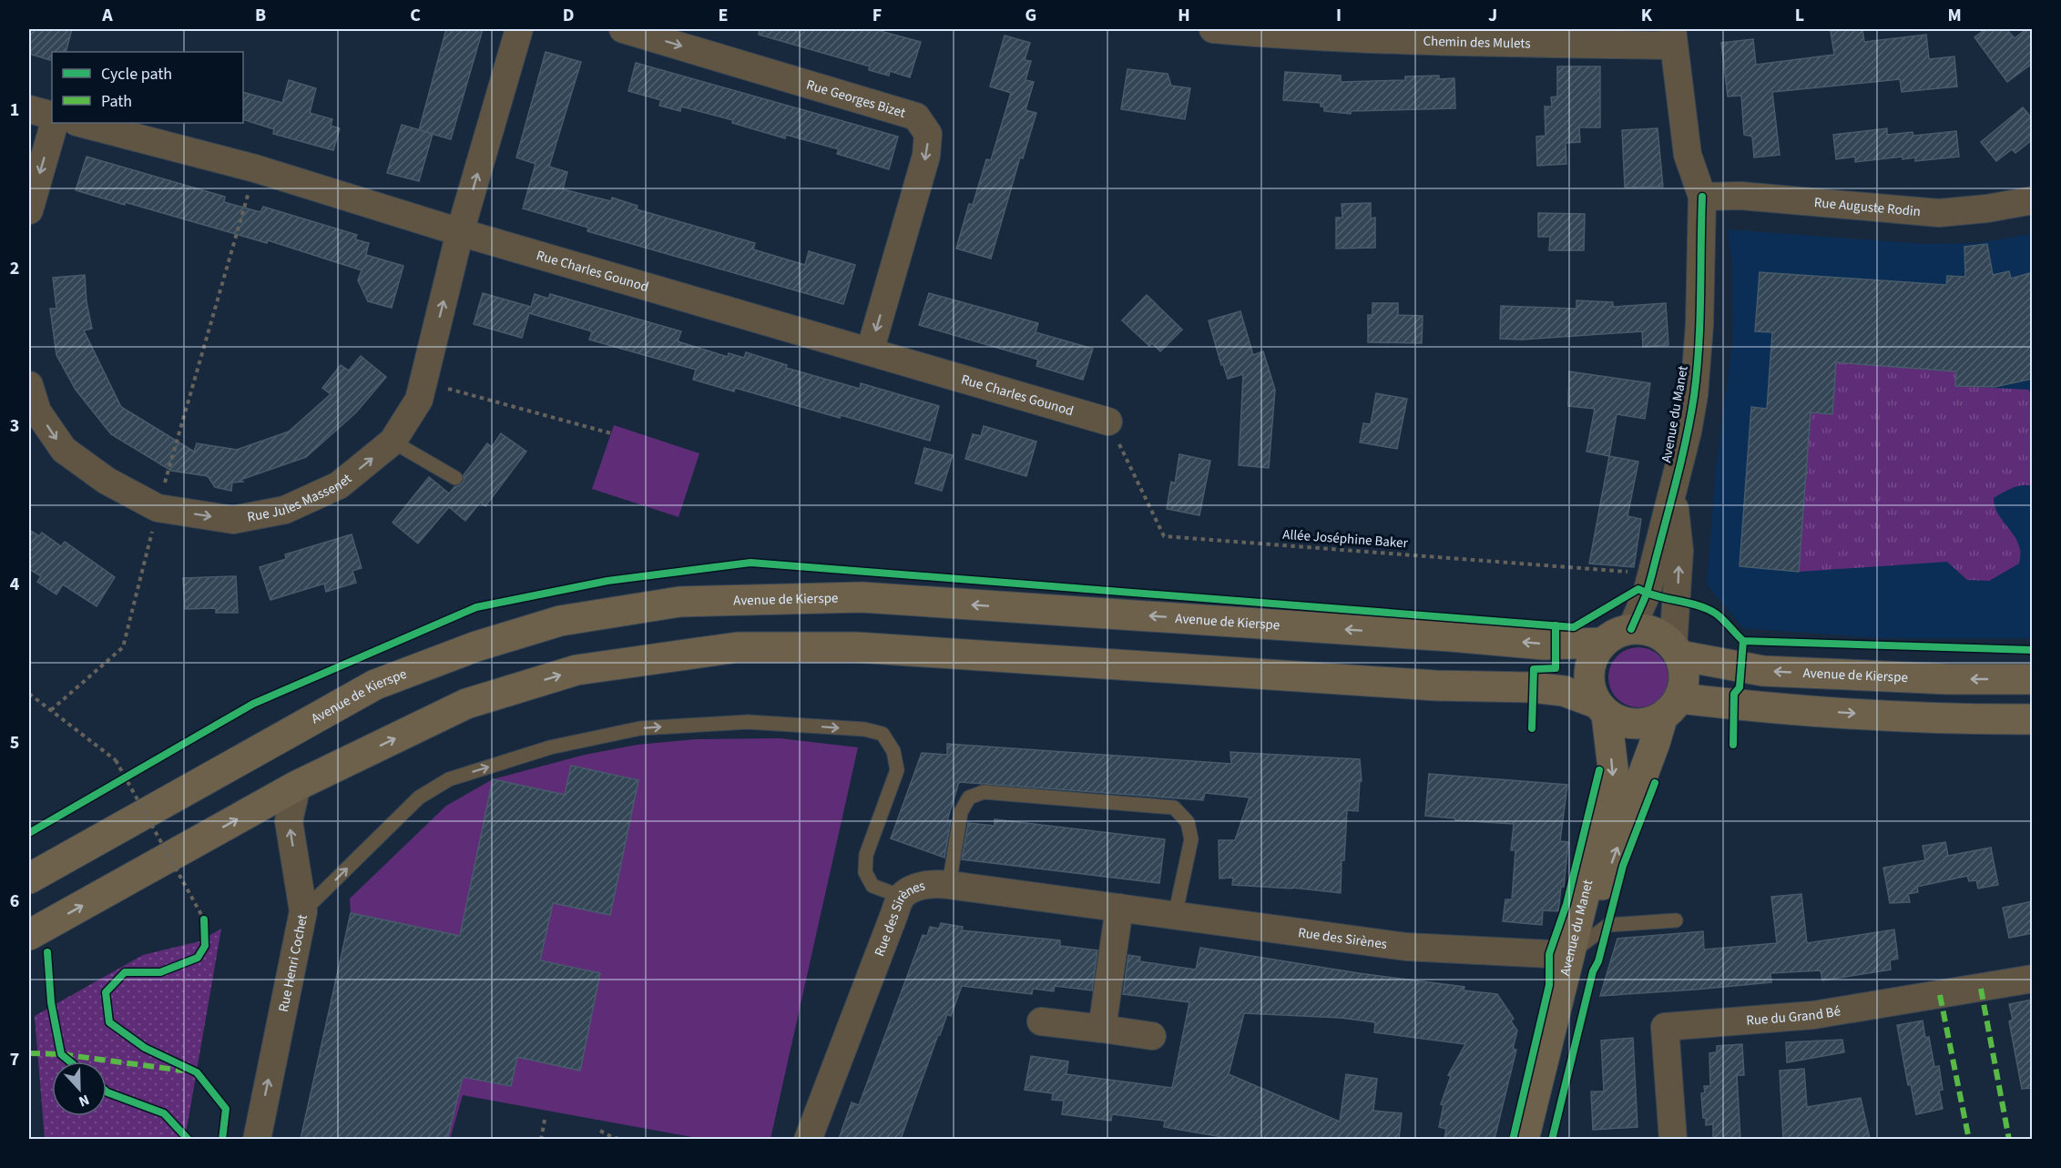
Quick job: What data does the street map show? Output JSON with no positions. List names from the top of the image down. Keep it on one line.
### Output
{"streets":{"main road":["Avenue du Manet","Avenue de Kierspe"],"street":["Chemin des Mulets","Rue Georges Bizet","Rue Auguste Rodin","Rue Charles Gounod","Rue Jules Massenet","Rue des Sirènes","Rue Henri Cochet","Rue du Grand Bé"],"path":["Allée Joséphine Baker"]},"crossings":[["Chemin des Mulets","Avenue du Manet"],["Rue Georges Bizet","Rue Charles Gounod"],["Rue Auguste Rodin","Avenue du Manet"],["Rue Charles Gounod","Rue Jules Massenet"],["Rue Charles Gounod","Allée Joséphine Baker"],["Avenue du Manet","Allée Joséphine Baker"],["Avenue du Manet","Avenue de Kierspe"],["Avenue du Manet","Rue des Sirènes"]],"one_way":["Rue Henri Cochet"],"legend":["Cycle path","Path"],"north":"bottom","grid":{"columns":["A","B","C","D","E","F","G","H","I","J","K","L","M"],"rows":["1","2","3","4","5","6","7"]}}
